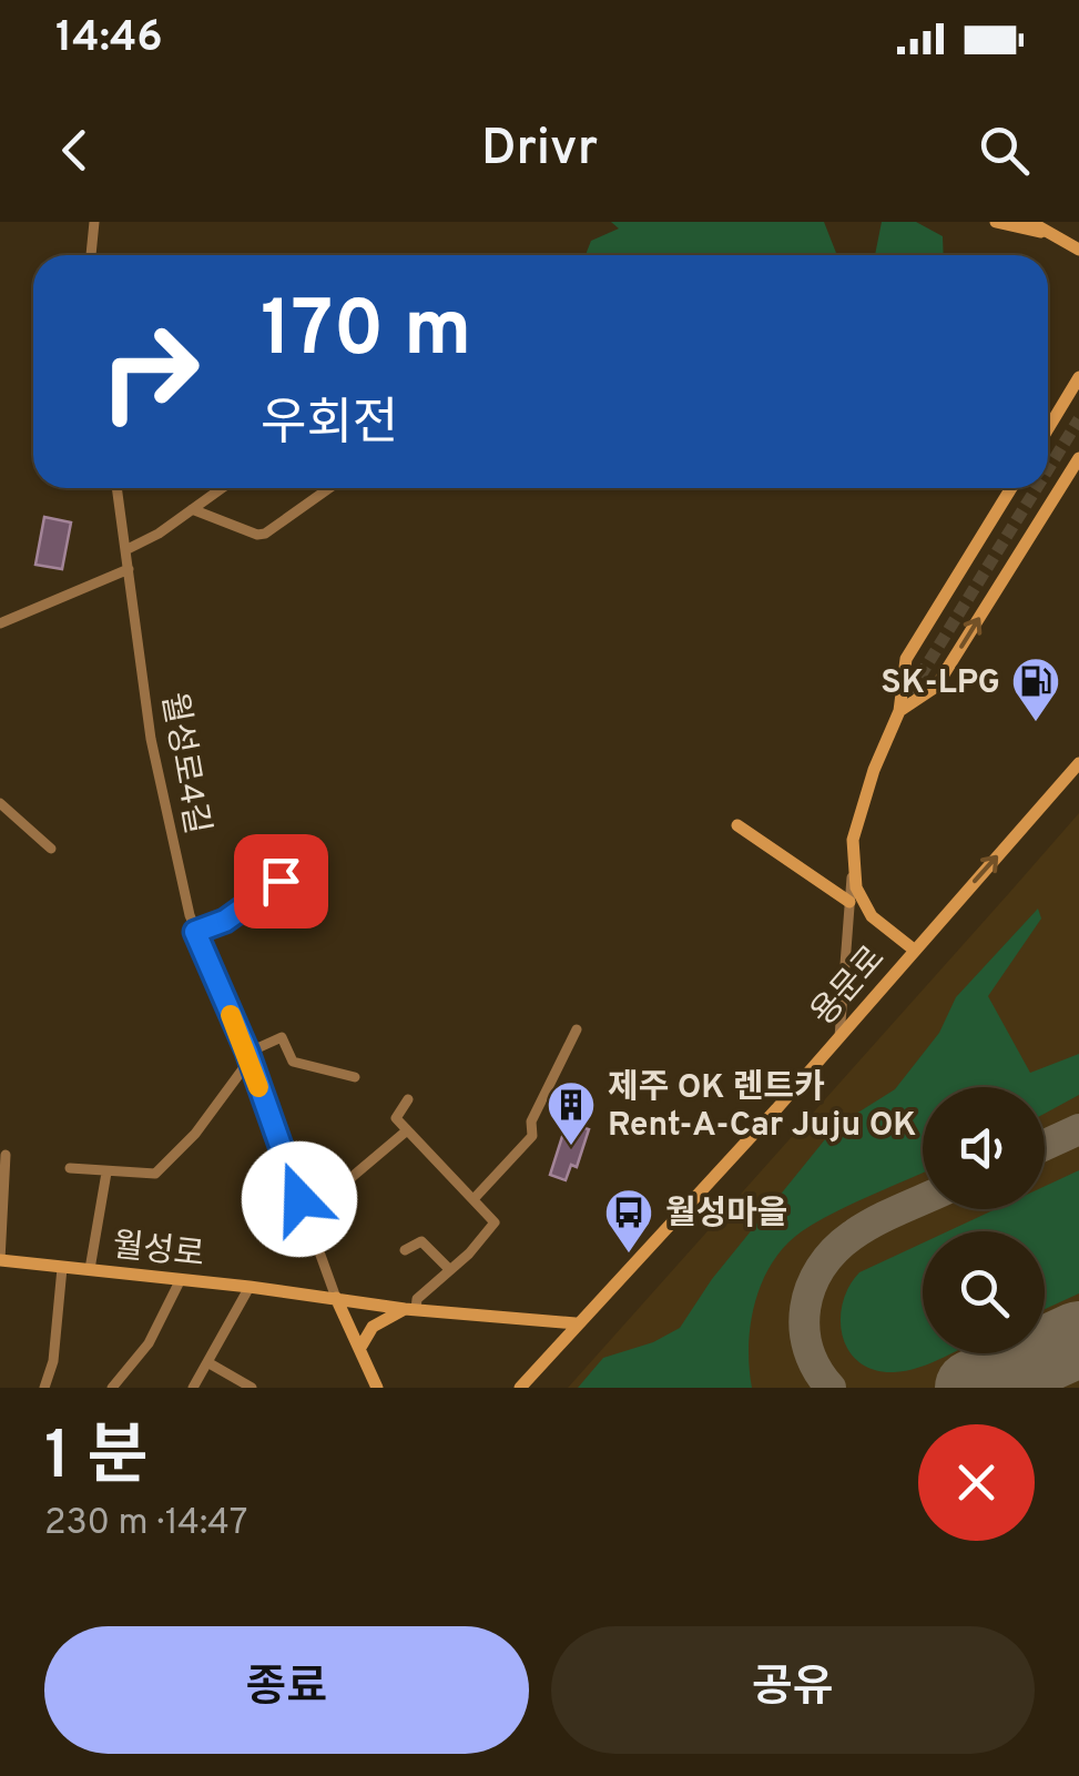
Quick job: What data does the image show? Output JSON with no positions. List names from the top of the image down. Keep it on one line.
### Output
{"streets":{"street":["월성로4길","용문로","월성로"]},"crossings":[["월성로4길","월성로"],["용문로","월성로"]],"places":{"fuel station":["SK-LPG"],"building":["제주 OK 렌트카 Rent-A-Car Juju OK"],"bus stop":["월성마을"]},"page":{"status":"14:46","header":"Drivr","turn":["170 m","우회전"],"heading":["1 분","230 m · 14:47"],"buttons":["종료","공유"]}}
